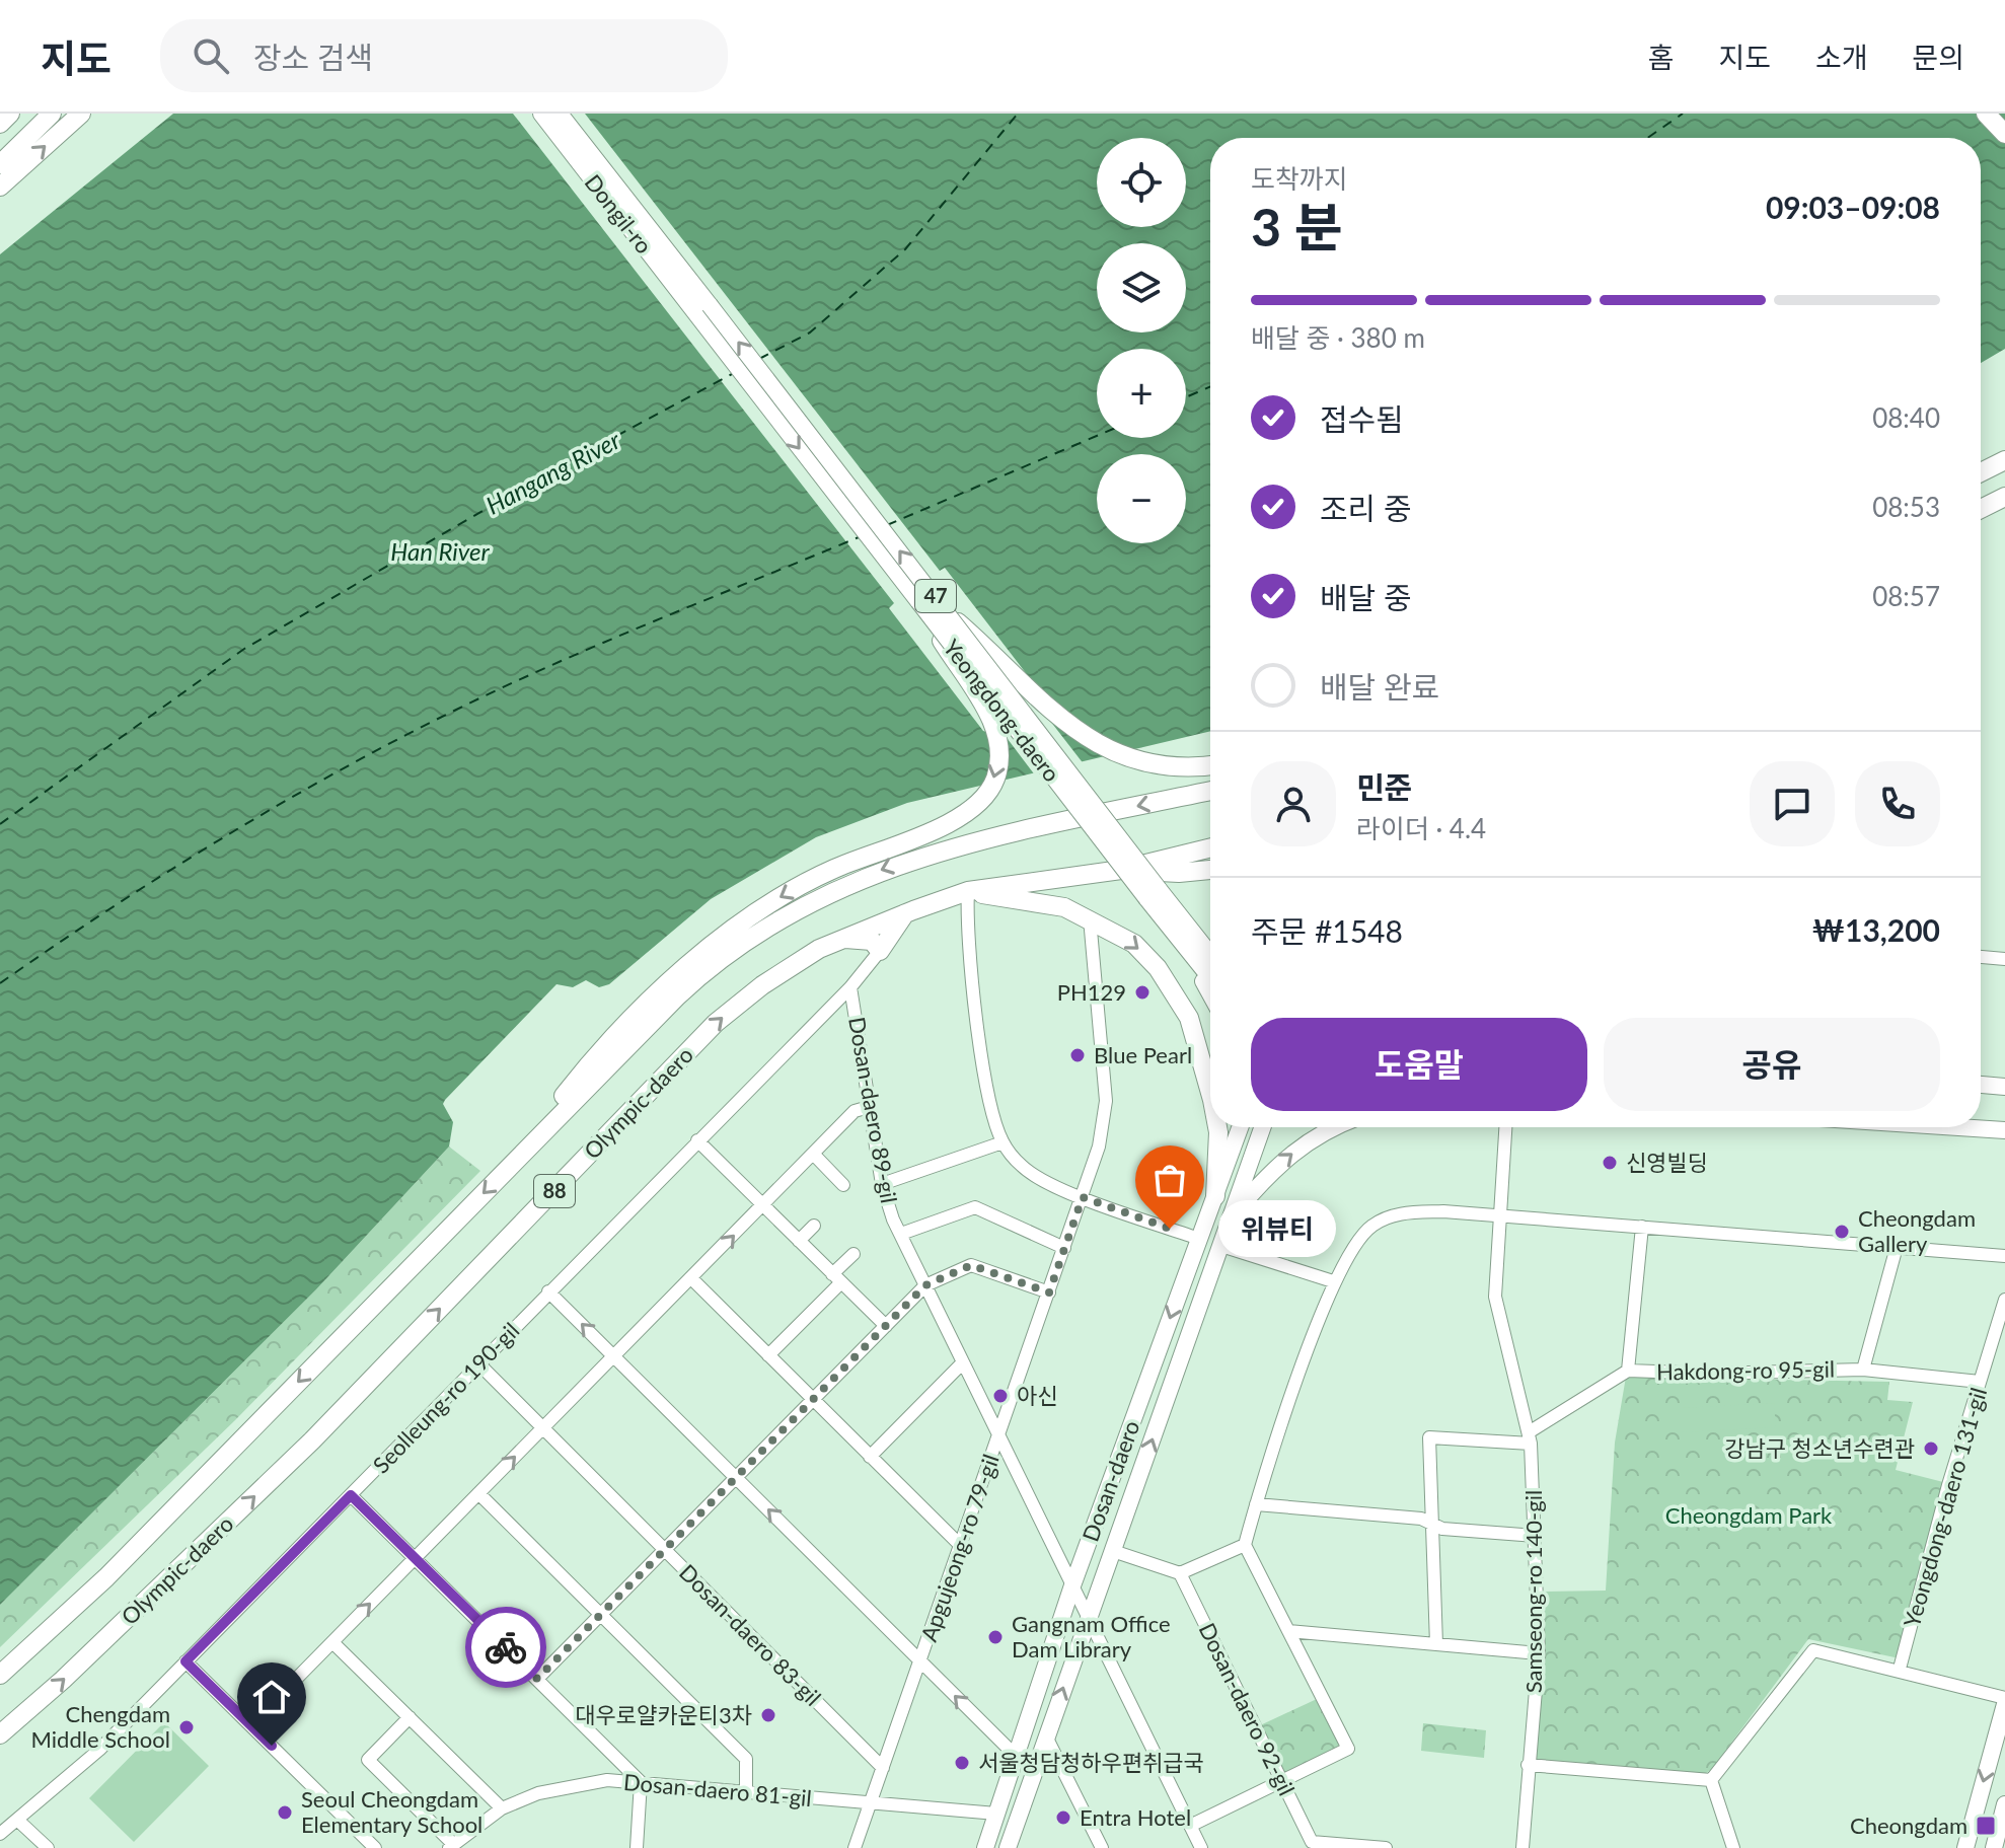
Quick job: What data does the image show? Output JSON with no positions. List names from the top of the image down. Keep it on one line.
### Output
{"streets":{"highway":["Olympic-daero","88"],"main road":["Dongil-ro","47","Yeongdong-daero","Dosan-daero"],"street":["Dosan-daero 89-gil","Hakdong-ro 95-gil","Seolleung-ro 190-gil","Yeongdong-daero 131-gil","Apgujeong-ro 79-gil","Samseong-ro 140-gil","Dosan-daero 83-gil","Dosan-daero 92-gil","Dosan-daero 81-gil"]},"crossings":[["Dongil-ro","Yeongdong-daero"],["Dosan-daero 89-gil","Seolleung-ro 190-gil"],["Dosan-daero 89-gil","Dosan-daero"],["Dosan-daero 89-gil","Apgujeong-ro 79-gil"],["Hakdong-ro 95-gil","Yeongdong-daero 131-gil"],["Hakdong-ro 95-gil","Samseong-ro 140-gil"],["Seolleung-ro 190-gil","Dosan-daero 83-gil"],["Dosan-daero","Dosan-daero 81-gil"],["Apgujeong-ro 79-gil","Dosan-daero 83-gil"],["Apgujeong-ro 79-gil","Dosan-daero 81-gil"]],"water":["Hangang River","Han River"],"parks":["Cheongdam Park"],"places":{"other":["PH129","Blue Pearl","신영빌딩","위뷰티","Cheongdam Gallery","아신","강남구 청소년수련관","Gangnam Office Dam Library","대우로얄카운티3차","Chengdam Middle School","서울청담청하우편취급국","Seoul Cheongdam Elementary School","Entra Hotel"],"transit":["Cheongdam"]},"page":{"header":"지도","search":"장소 검색","nav":["홈","지도","소개","문의"],"map_buttons":["+","−"],"heading":["3 분","도착까지","09:03–09:08"],"panel":["민준","라이더 · 4.4","주문 #1548","₩13,200"],"bar":"배달 중 · 380 m","list":[["접수됨","08:40"],["조리 중","08:53"],["배달 중","08:57"],"배달 완료"],"buttons":["도움말","공유"],"bubble":"위뷰티"}}
